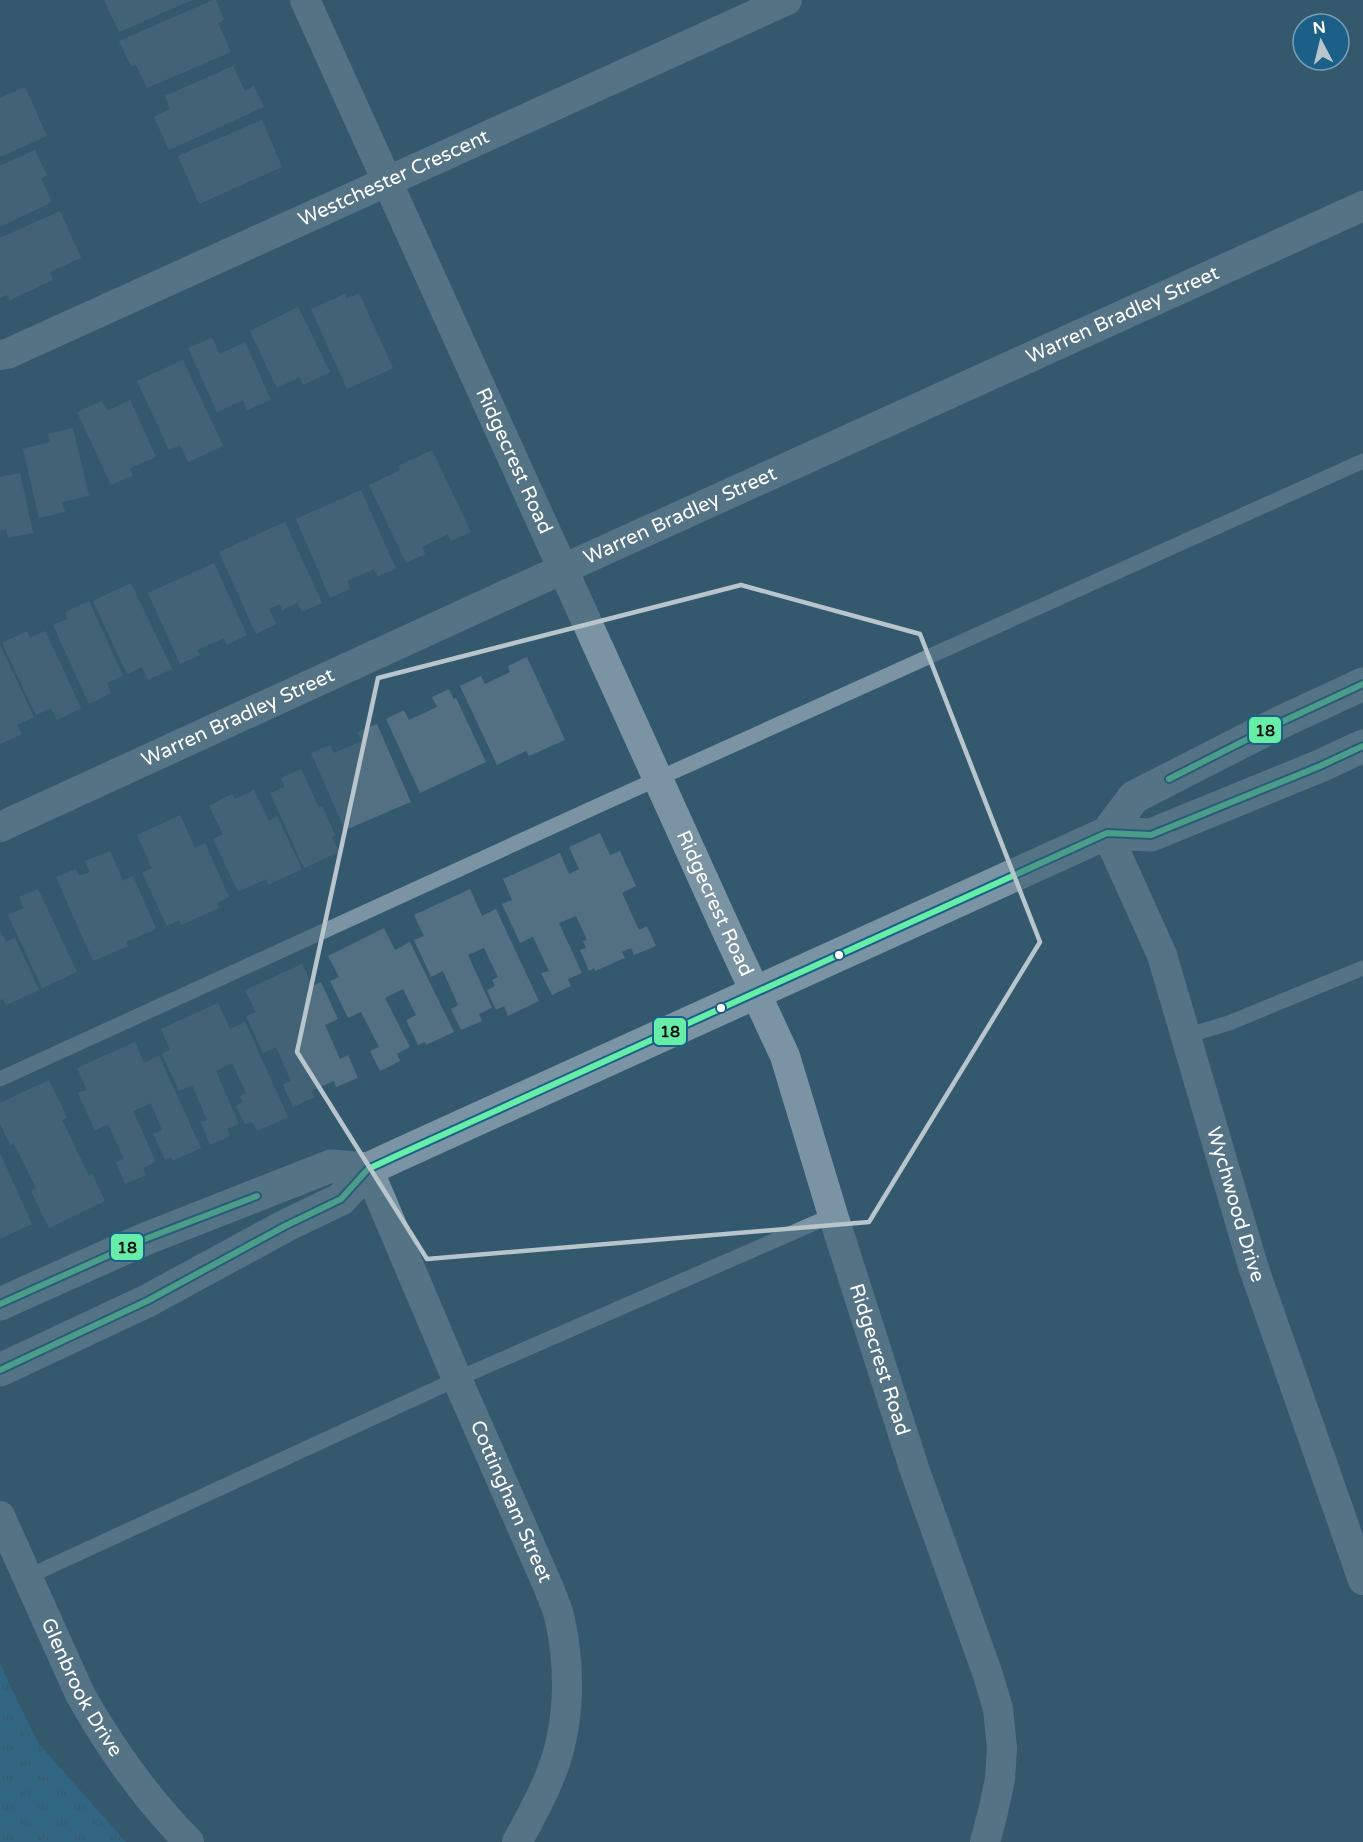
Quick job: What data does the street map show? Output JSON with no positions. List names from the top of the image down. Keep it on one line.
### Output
{"streets":{"street":["Westchester Crescent","Warren Bradley Street","Ridgecrest Road","Wychwood Drive","Cottingham Street","Glenbrook Drive"]},"crossings":[["Westchester Crescent","Ridgecrest Road"],["Warren Bradley Street","Ridgecrest Road"]],"lines":["transit line 18"],"north":"top"}
